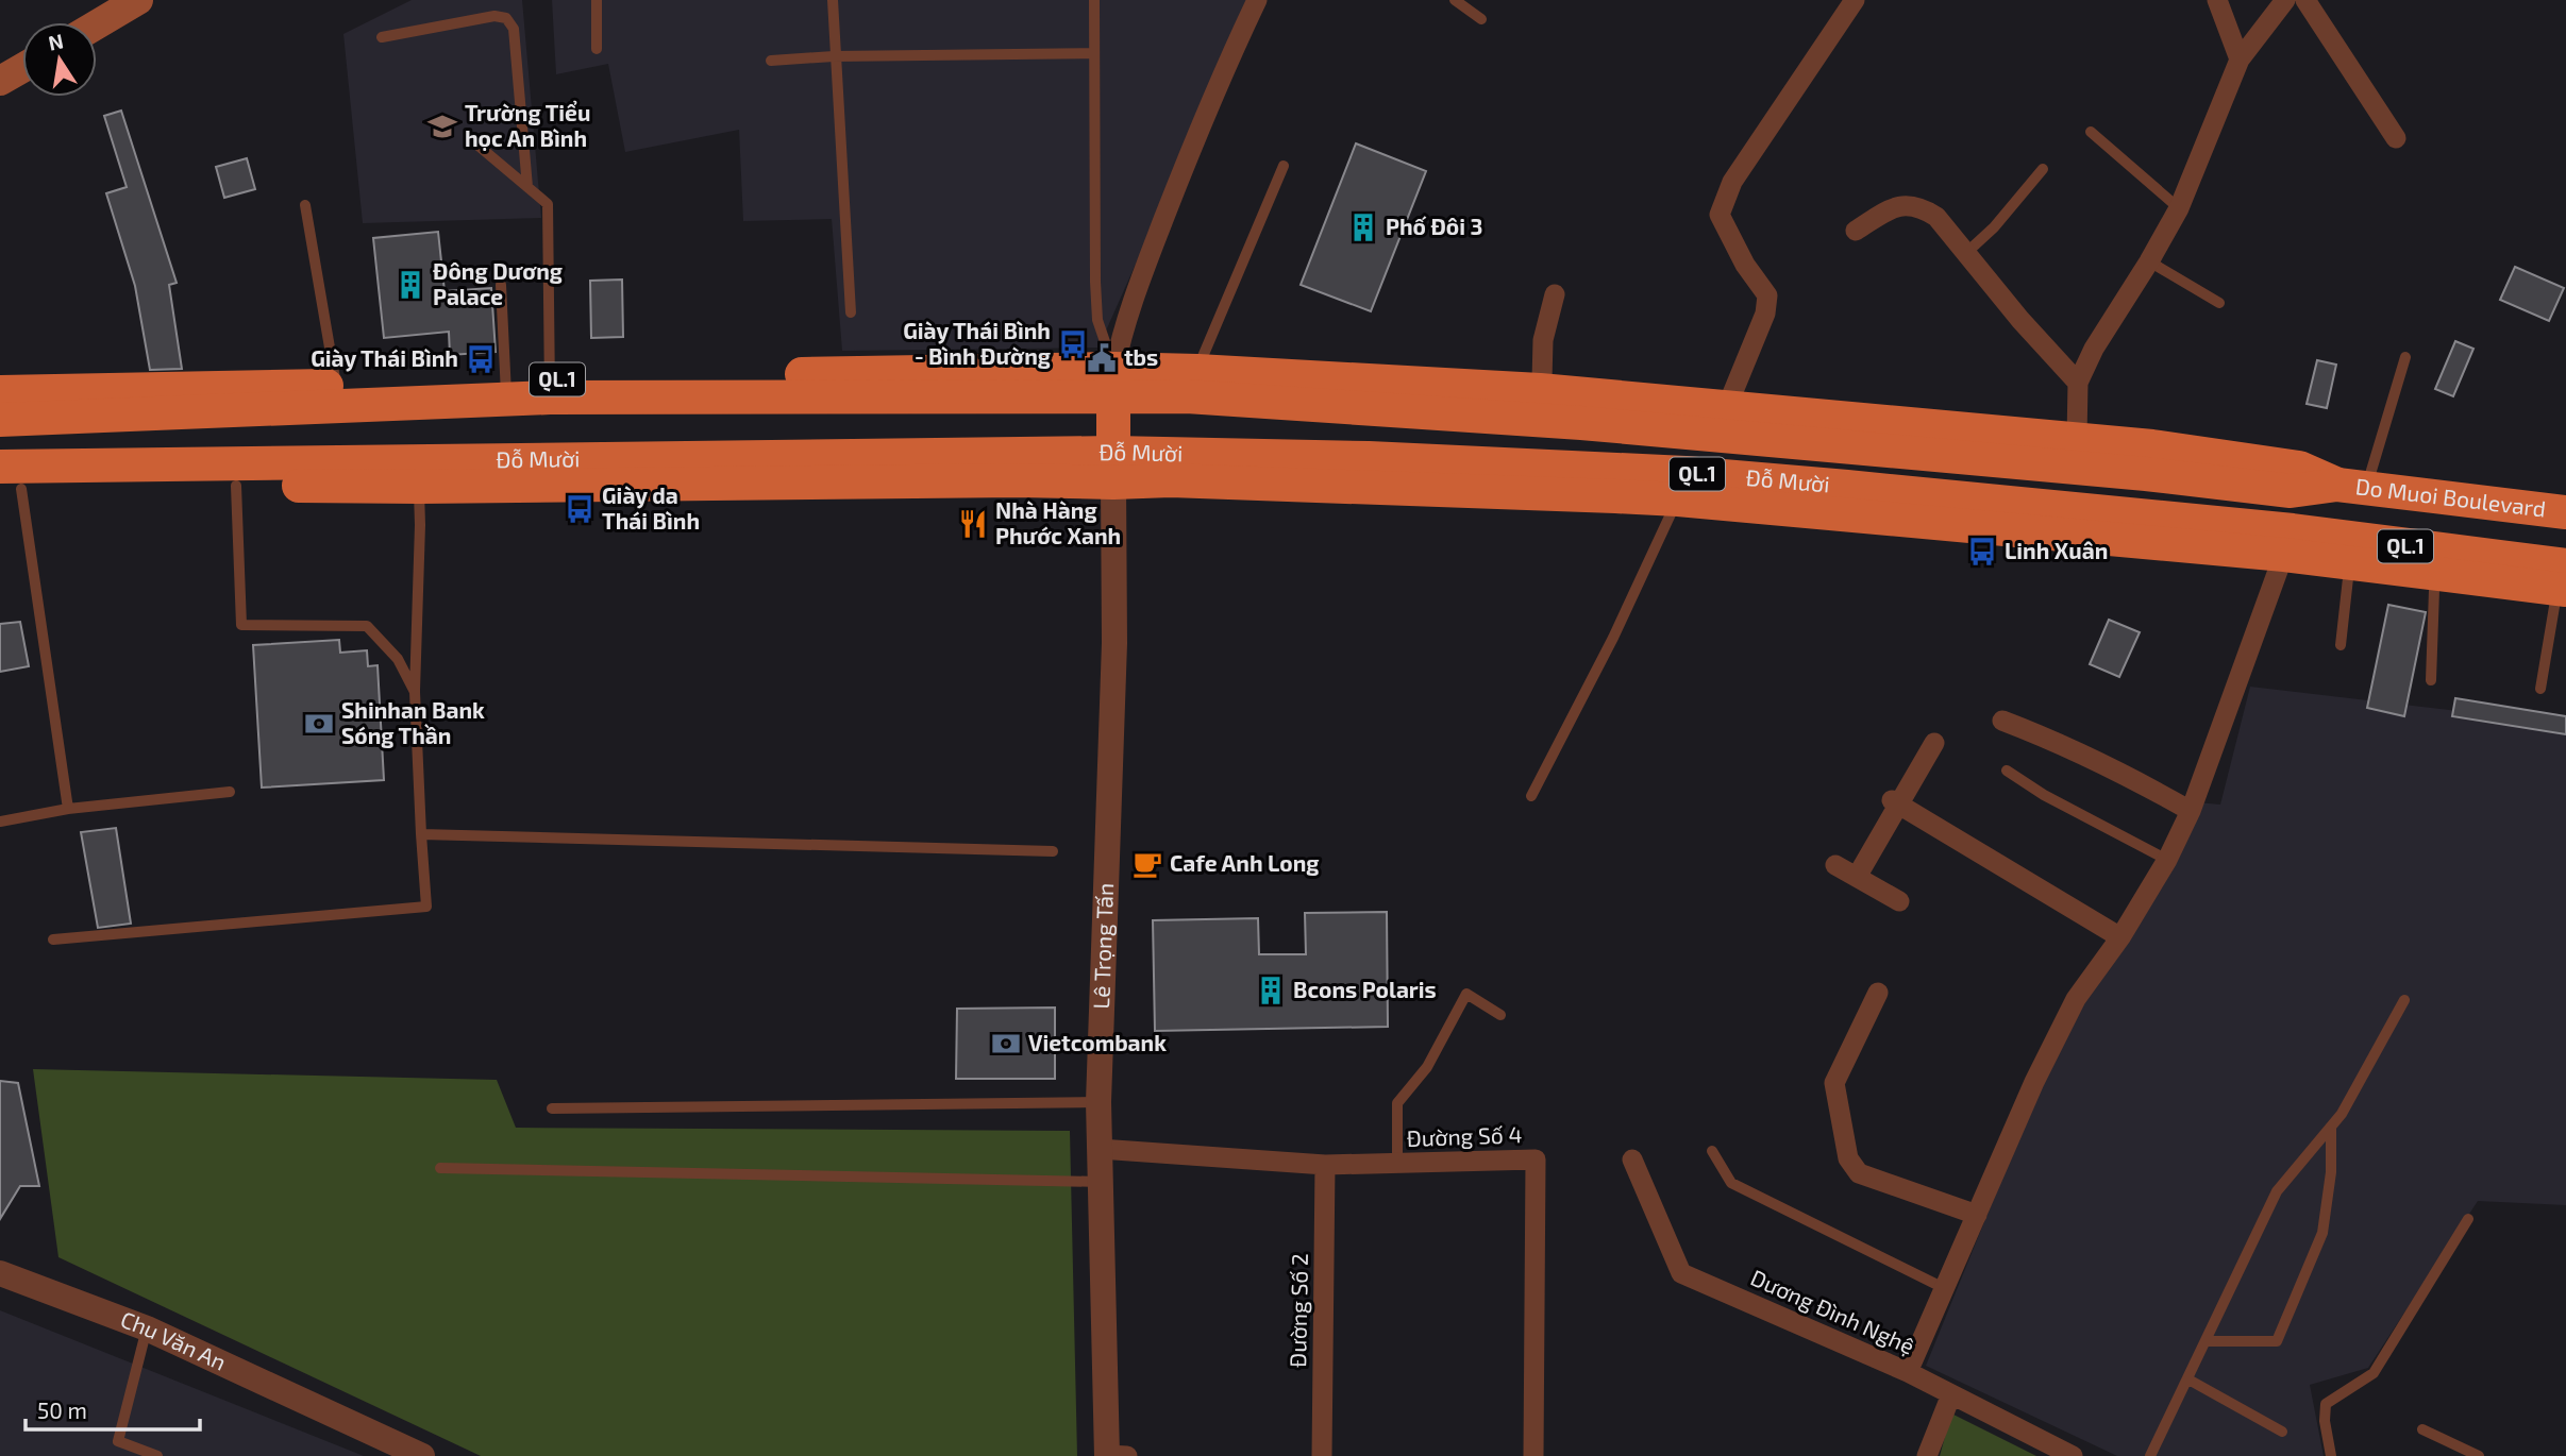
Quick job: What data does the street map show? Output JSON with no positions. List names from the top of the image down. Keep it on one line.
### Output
{"streets":{"highway":["QL.1","Đỗ Mười","Do Muoi Boulevard"],"street":["Lê Trọng Tấn","Đường Số 4","Đường Số 2","Dương Đình Nghệ","Chu Văn An"]},"crossings":[["QL.1","Đỗ Mười"],["Đỗ Mười","Do Muoi Boulevard"],["Đỗ Mười","Lê Trọng Tấn"],["Lê Trọng Tấn","Đường Số 4"],["Đường Số 4","Đường Số 2"]],"places":{"school or university":["Trường Tiểu học An Bình"],"building":["Phố Đôi 3","Đông Dương Palace","Bcons Polaris"],"bus stop":["Giày Thái Bình - Bình Đường","Giày Thái Bình","Giày da Thái Bình","Linh Xuân"],"public building":["tbs"],"restaurant":["Nhà Hàng Phước Xanh"],"bank":["Shinhan Bank Sóng Thần","Vietcombank"],"cafe":["Cafe Anh Long"]},"scale_bar":"50 m","north":"top"}
